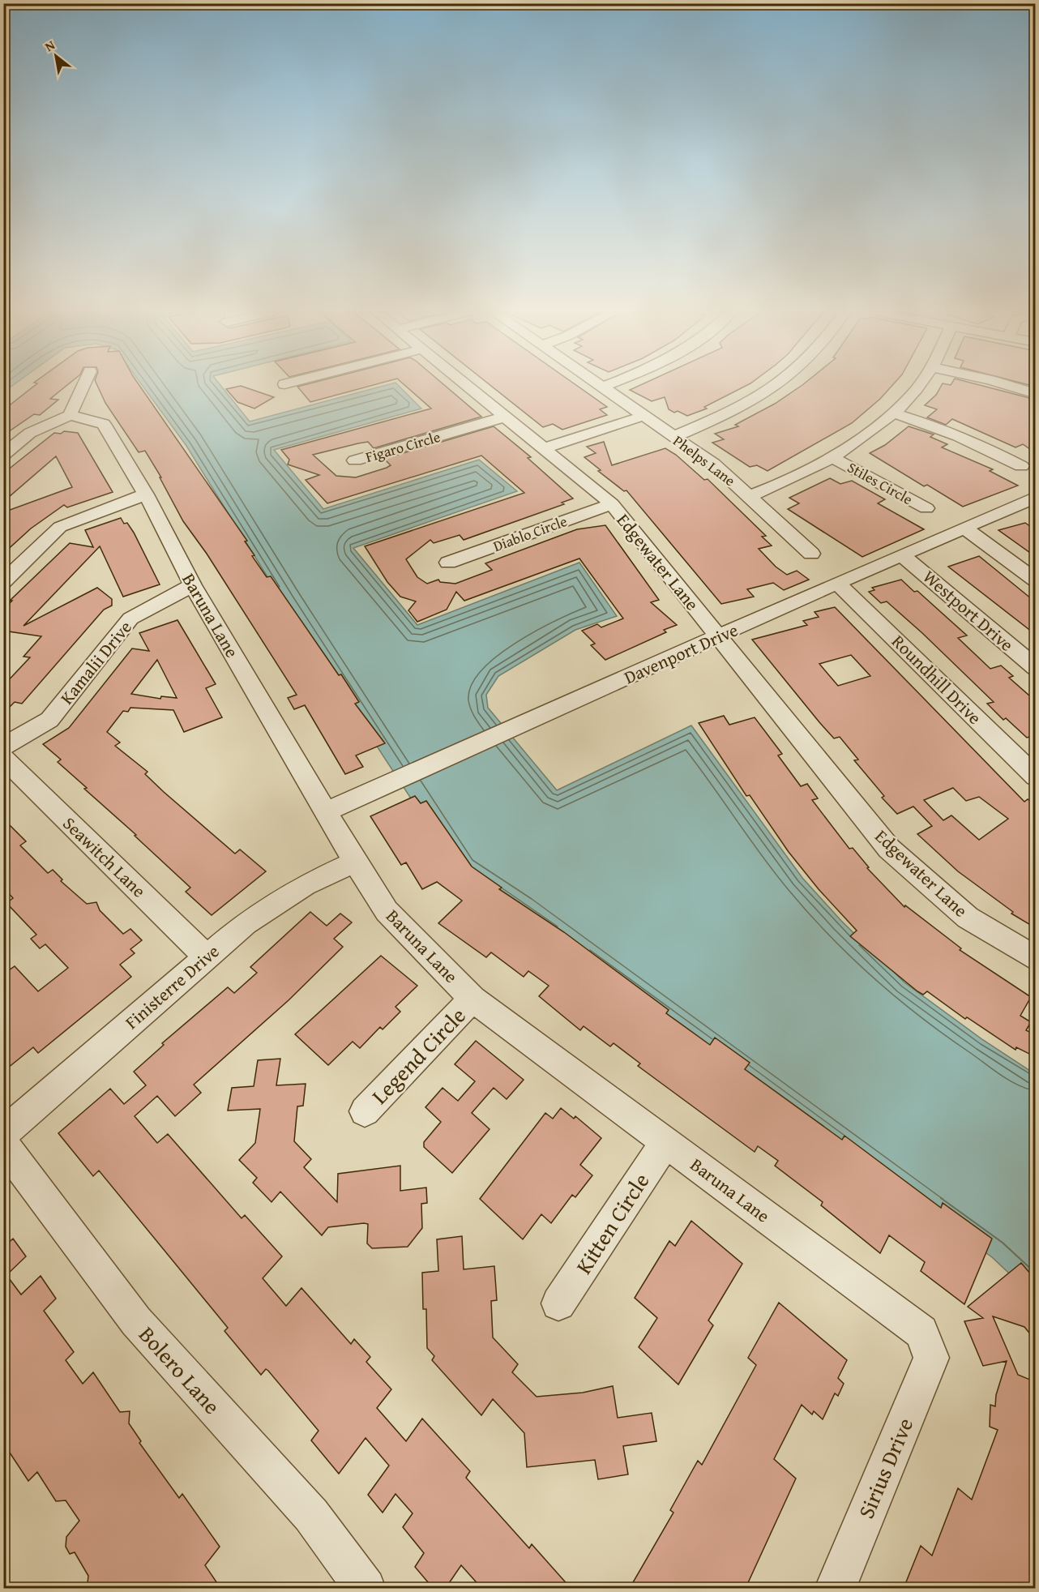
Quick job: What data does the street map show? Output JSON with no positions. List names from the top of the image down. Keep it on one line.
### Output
{"streets":{"street":["Figaro Circle","Phelps Lane","Stiles Circle","Diablo Circle","Edgewater Lane","Westport Drive","Baruna Lane","Davenport Drive","Kamalii Drive","Roundhill Drive","Seawitch Lane","Finisterre Drive","Legend Circle","Kitten Circle","Bolero Lane","Sirius Drive"]},"crossings":[["Figaro Circle","Edgewater Lane"],["Diablo Circle","Edgewater Lane"],["Edgewater Lane","Davenport Drive"],["Westport Drive","Davenport Drive"],["Baruna Lane","Davenport Drive"],["Baruna Lane","Kamalii Drive"],["Baruna Lane","Finisterre Drive"],["Baruna Lane","Legend Circle"],["Baruna Lane","Kitten Circle"],["Baruna Lane","Sirius Drive"],["Davenport Drive","Roundhill Drive"],["Seawitch Lane","Finisterre Drive"]],"north":"top left"}
